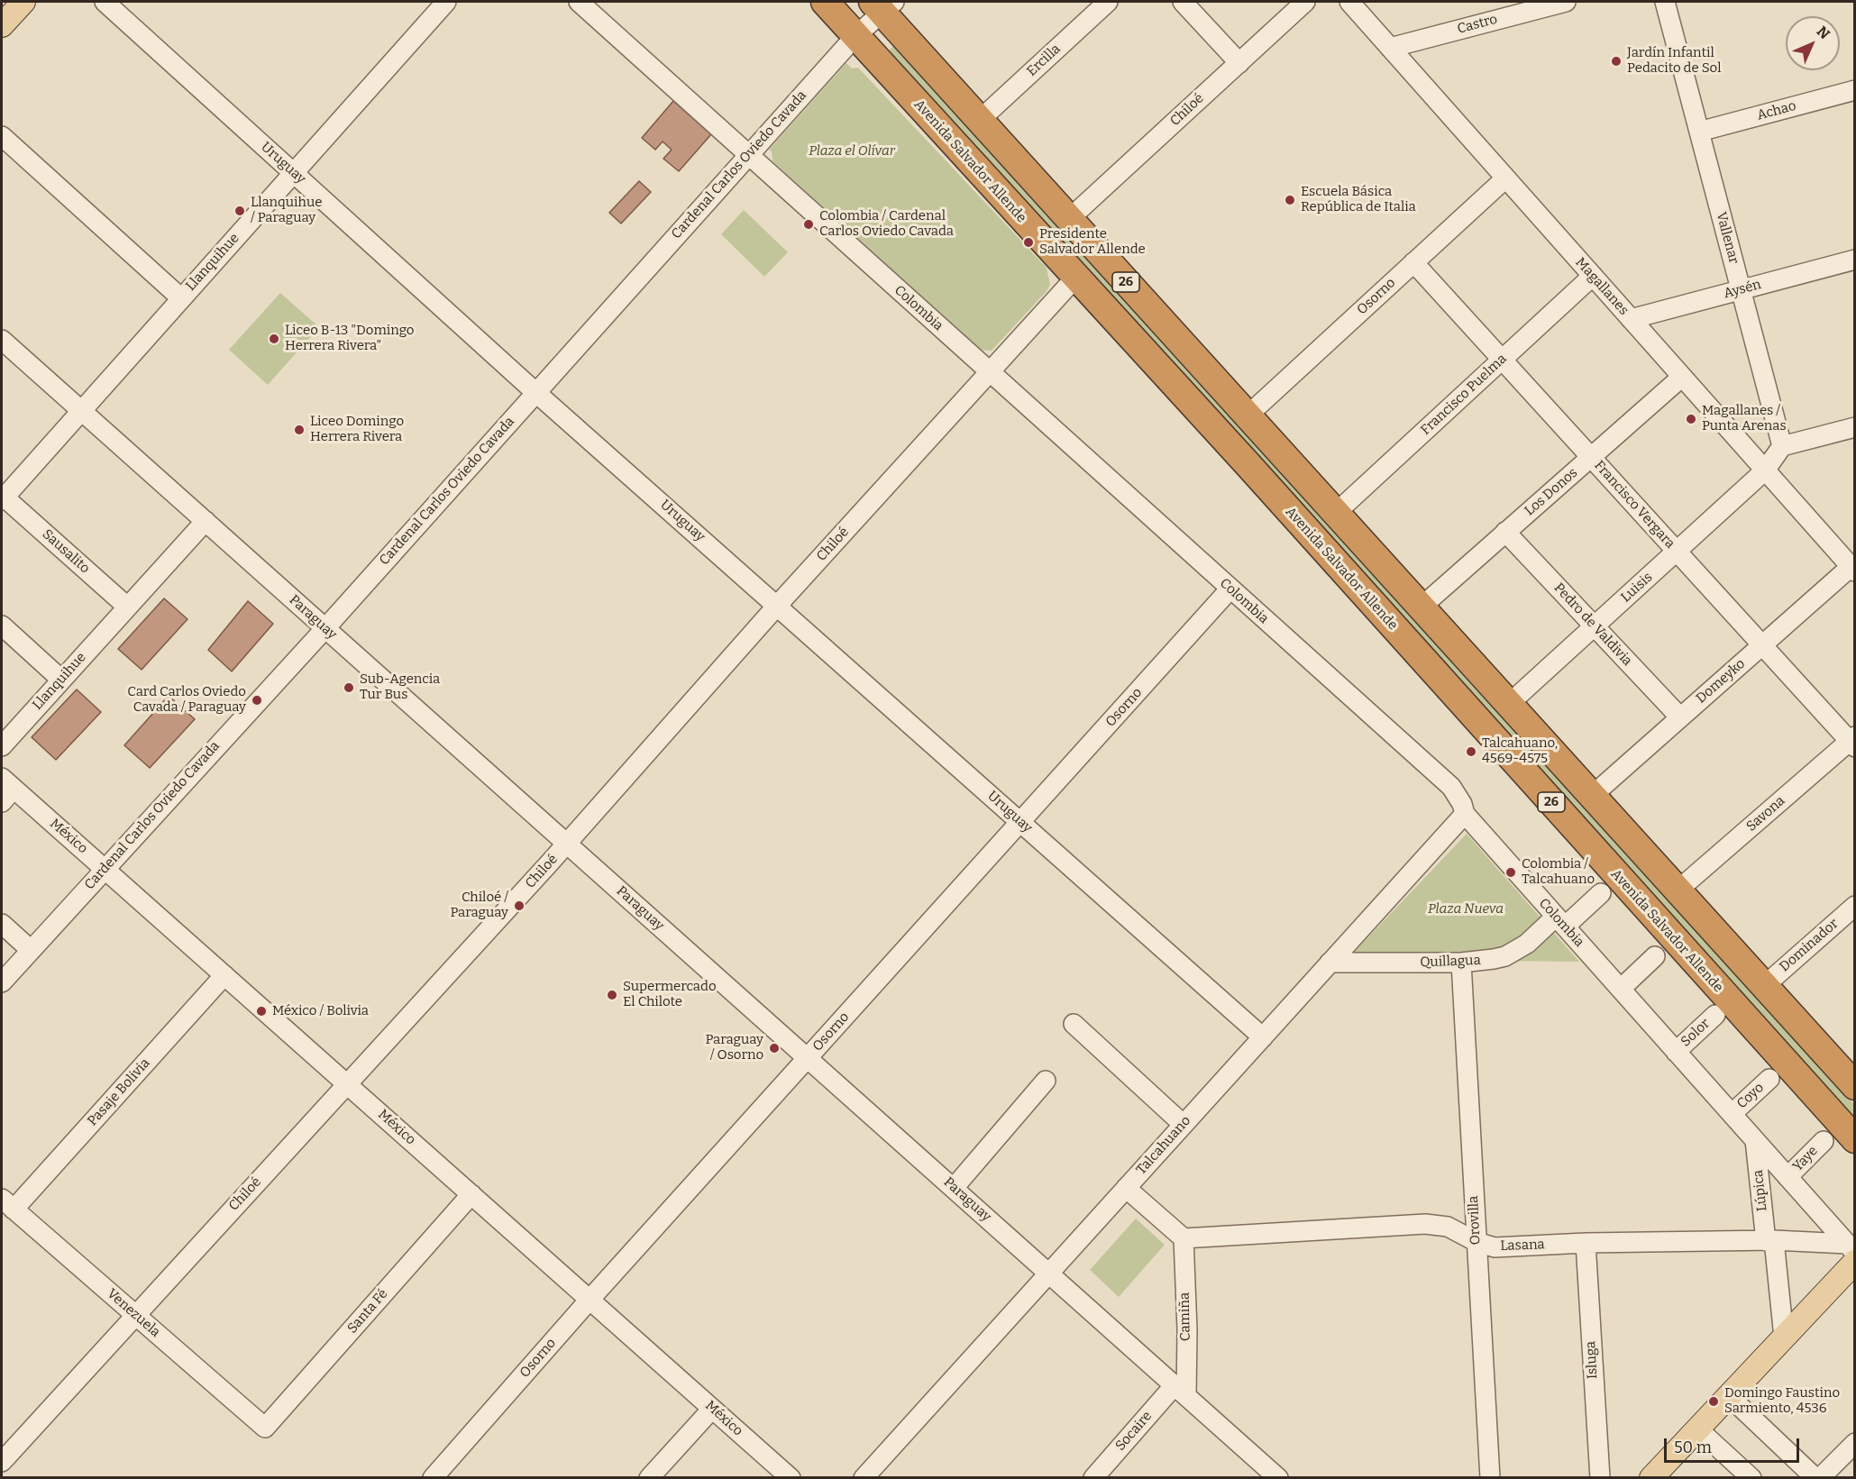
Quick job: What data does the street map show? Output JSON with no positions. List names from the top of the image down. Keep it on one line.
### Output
{"streets":{"highway":["Avenida Salvador Allende","26"],"street":["Castro","Ercilla","Chiloé","Achao","Uruguay","Cardenal Carlos Oviedo Cavada","Vallenar","Llanquihue","Magallanes","Aysén","Osorno","Colombia","Francisco Puelma","Los Donos","Francisco Vergara","Sausalito","Luisis","Paraguay","Pedro de Valdivia","Domeyko","Savona","México","Dominador","Quillagua","Solor","Pasaje Bolivia","Coyo","Talcahuano","Yaye","Lúpica","Orovilla","Lasana","Santa Fé","Venezuela","Camiña","Isluga","Socaire"]},"crossings":[["Castro","Magallanes"],["Ercilla","26"],["Chiloé","Avenida Salvador Allende"],["Chiloé","Uruguay"],["Chiloé","26"],["Chiloé","Colombia"],["Chiloé","Paraguay"],["Chiloé","México"],["Chiloé","Venezuela"],["Achao","Vallenar"],["Avenida Salvador Allende","Cardenal Carlos Oviedo Cavada"],["Uruguay","Cardenal Carlos Oviedo Cavada"],["Uruguay","Llanquihue"],["Uruguay","Osorno"],["Uruguay","Talcahuano"],["Cardenal Carlos Oviedo Cavada","26"],["Cardenal Carlos Oviedo Cavada","Colombia"],["Cardenal Carlos Oviedo Cavada","Paraguay"],["Cardenal Carlos Oviedo Cavada","México"],["Vallenar","Aysén"],["Llanquihue","Sausalito"],["Llanquihue","Paraguay"],["26","Osorno"],["26","Francisco Puelma"],["26","Los Donos"],["26","Luisis"],["26","Domeyko"],["26","Savona"],["26","Dominador"],["Magallanes","Aysén"],["Magallanes","Osorno"],["Magallanes","Francisco Puelma"],["Magallanes","Los Donos"],["Magallanes","Luisis"],["Magallanes","Domeyko"],["Osorno","Colombia"],["Osorno","Francisco Vergara"],["Osorno","Paraguay"],["Osorno","México"],["Colombia","Quillagua"],["Colombia","Solor"],["Colombia","Coyo"],["Colombia","Talcahuano"],["Colombia","Yaye"],["Colombia","Lúpica"],["Colombia","Lasana"],["Francisco Puelma","Francisco Vergara"],["Los Donos","Francisco Vergara"],["Los Donos","Pedro de Valdivia"],["Francisco Vergara","Luisis"],["Francisco Vergara","Domeyko"],["Francisco Vergara","Savona"],["Luisis","Pedro de Valdivia"],["Paraguay","Talcahuano"],["Paraguay","Camiña"],["Paraguay","Socaire"],["Pedro de Valdivia","Domeyko"],["México","Pasaje Bolivia"],["México","Santa Fé"],["Quillagua","Talcahuano"],["Quillagua","Orovilla"],["Pasaje Bolivia","Venezuela"],["Lúpica","Lasana"],["Orovilla","Lasana"],["Lasana","Camiña"],["Lasana","Isluga"],["Santa Fé","Venezuela"],["Camiña","Socaire"]],"parks":["Plaza el Olívar","Plaza Nueva"],"places":["Jardín Infantil Pedacito de Sol","Escuela Básica República de Italia","Llanquihue / Paraguay","Colombia / Cardenal Carlos Oviedo Cavada","Presidente Salvador Allende","Liceo B-13 \"Domingo Herrera Rivera\"","Magallanes / Punta Arenas","Liceo Domingo Herrera Rivera","Sub-Agencia Tur Bus","Card Carlos Oviedo Cavada / Paraguay","Talcahuano, 4569-4575","Colombia / Talcahuano","Chiloé / Paraguay","Supermercado El Chilote","México / Bolivia","Paraguay / Osorno","Domingo Faustino Sarmiento, 4536"],"scale_bar":"50 m","north":"top right"}
